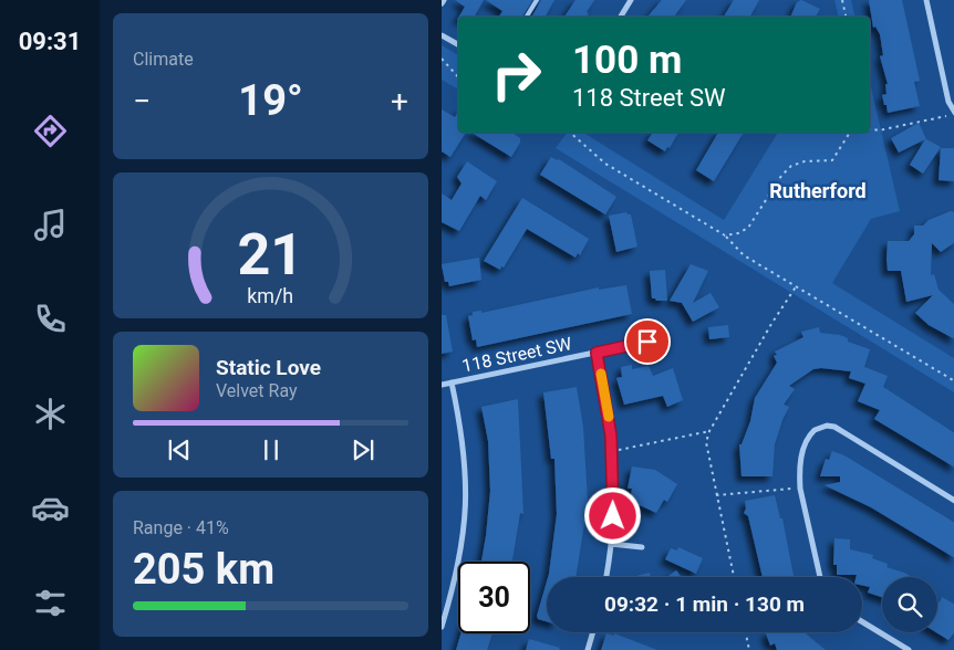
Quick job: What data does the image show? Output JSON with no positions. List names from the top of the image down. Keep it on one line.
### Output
{"streets":{"street":["118 Street SW"]},"districts":["Rutherford"],"page":{"tabs":"09:31","tile":["Climate",["Range · 41%","205 km"]],"turn":["100 m","118 Street SW"],"heat":["−","19°","+"],"song":["Static Love","Velvet Ray"],"limit":"30","trip":"09:32 · 1 min · 130 m","gauge":["21","km/h"]}}
